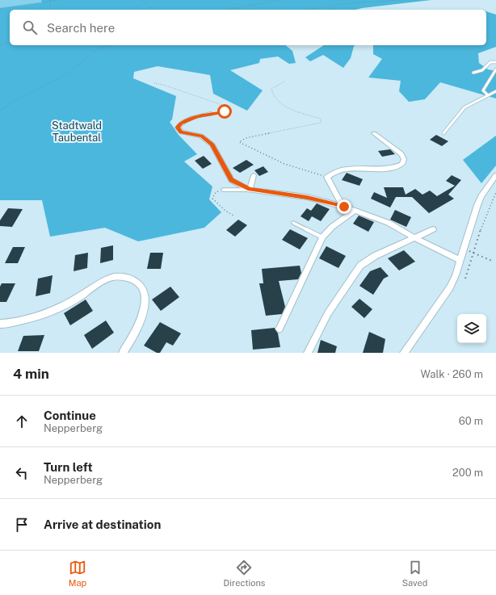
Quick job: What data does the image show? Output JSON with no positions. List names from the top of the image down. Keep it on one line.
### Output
{"parks":["Stadtwald Taubental"],"page":{"search":"Search here","heading":["4 min","Walk · 260 m"],"list":[["Continue","Nepperberg","60 m"],["Turn left","Nepperberg","200 m"],"Arrive at destination"],"nav":["Map","Directions","Saved"]}}
